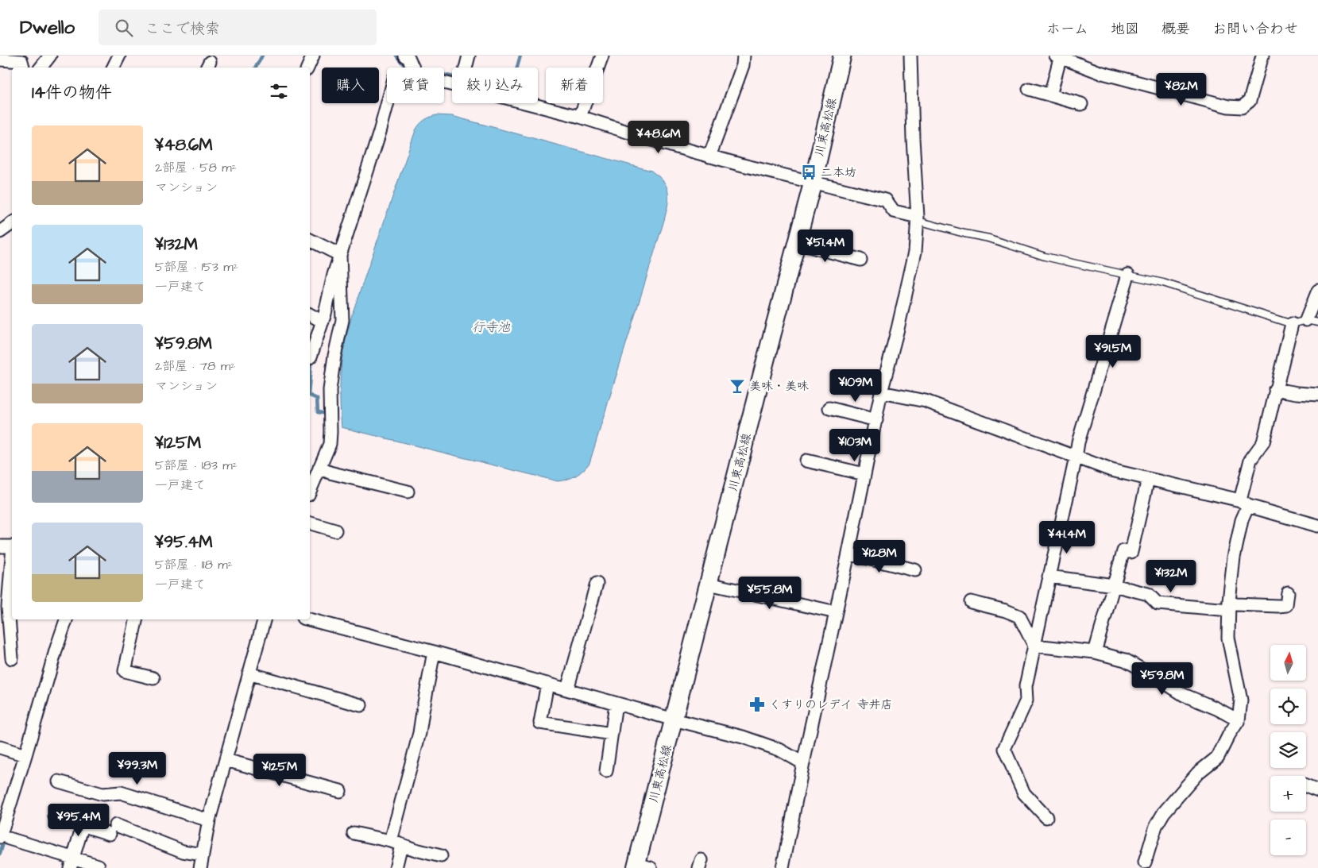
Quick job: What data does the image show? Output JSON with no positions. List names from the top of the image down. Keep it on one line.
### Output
{"streets":{"main road":["川東高松線"]},"water":["行寺池"],"places":{"bus stop":["二本坊"],"bar":["美味・美味"],"pharmacy":["くすりのレデイ 寺井店"]},"north":"top","page":{"header":"Dwello","search":"ここで検索","nav":["ホーム","地図","概要","お問い合わせ"],"chip":["購入","賃貸","絞り込み","新着"],"heading":"14件の物件","price":["¥82M","¥48.6M","¥51.4M","¥91.5M","¥109M","¥103M","¥41.4M","¥128M","¥132M","¥55.8M","¥59.8M","¥99.3M","¥125M","¥95.4M"],"list":[{"name":"¥48.6M","note":"2部屋 · 58 m² · マンション"},{"name":"¥132M","note":"5部屋 · 153 m² · 一戸建て"},{"name":"¥59.8M","note":"2部屋 · 78 m² · マンション"},{"name":"¥125M","note":"5部屋 · 183 m² · 一戸建て"},{"name":"¥95.4M","note":"5部屋 · 118 m² · 一戸建て"}],"map_buttons":["+","−"]}}
